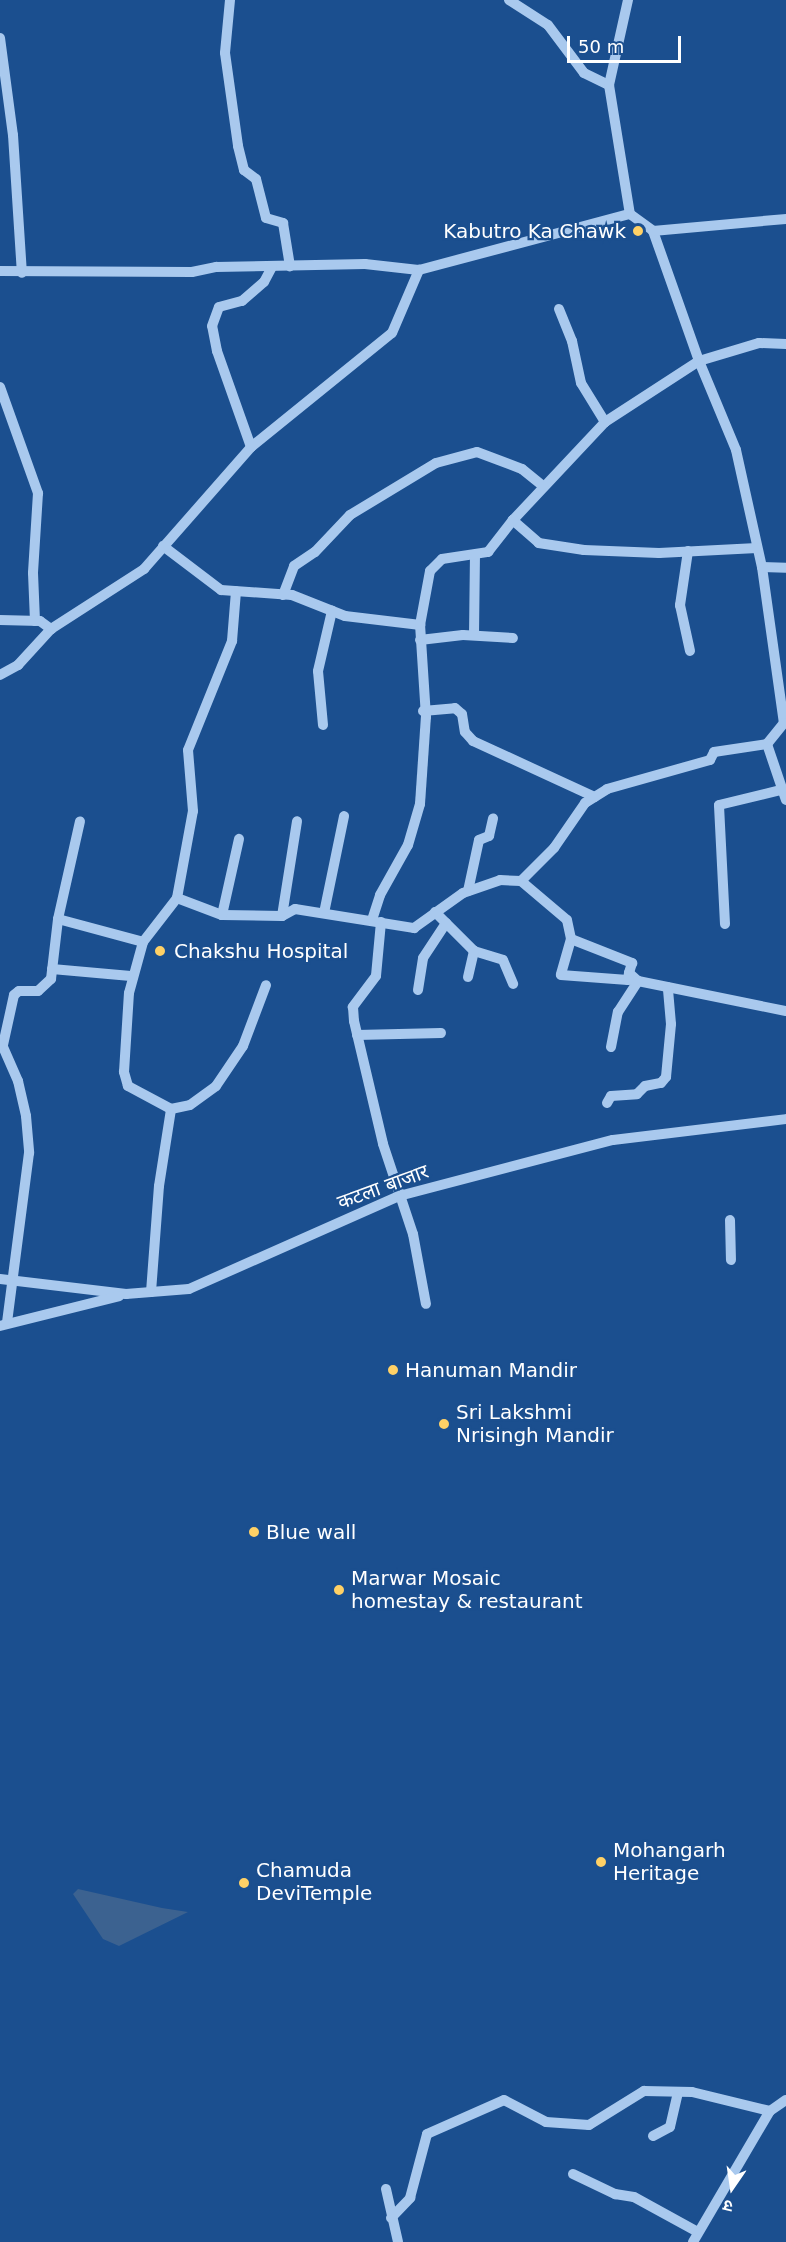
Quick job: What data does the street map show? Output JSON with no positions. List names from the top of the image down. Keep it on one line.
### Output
{"streets":{"street":["कटला बाजार"]},"places":["Kabutro Ka Chawk","Chakshu Hospital","Hanuman Mandir","Sri Lakshmi Nrisingh Mandir","Blue wall","Marwar Mosaic homestay & restaurant","Mohangarh Heritage","Chamuda DeviTemple"],"scale_bar":"50 m","north":"bottom"}
